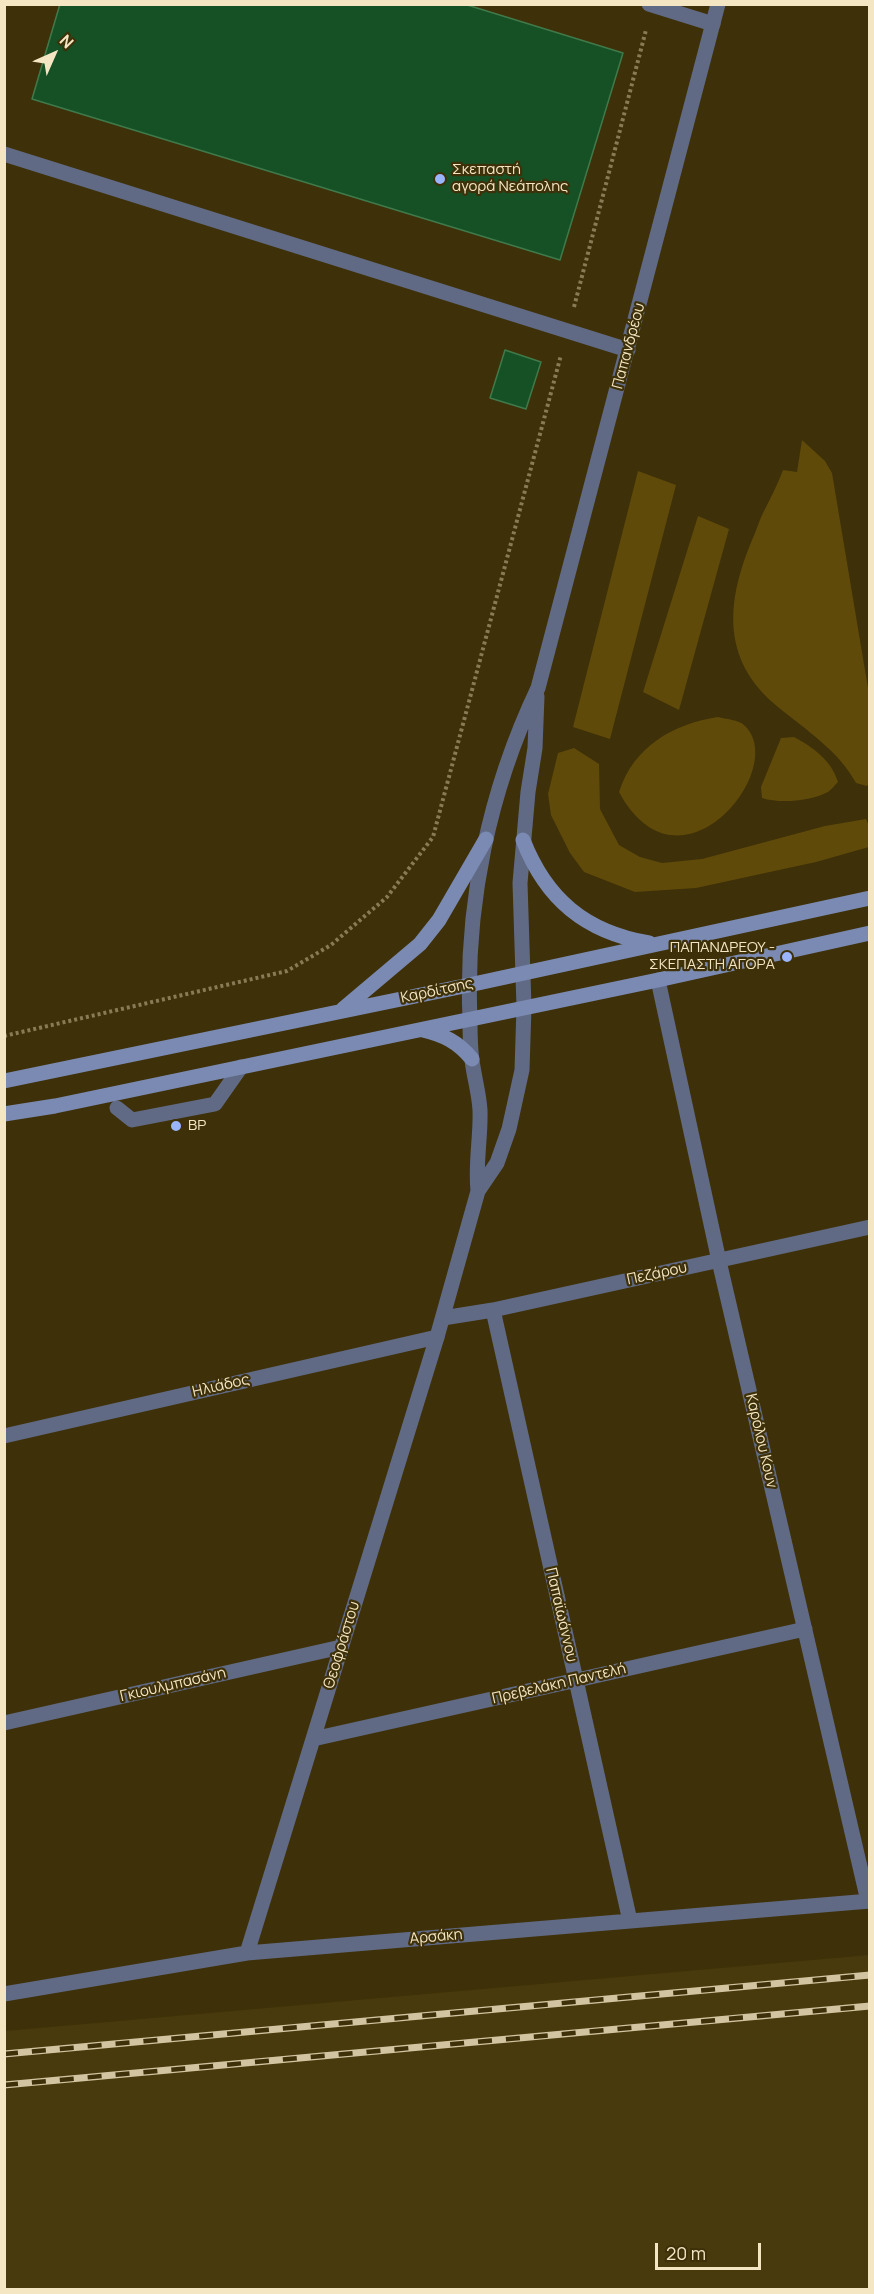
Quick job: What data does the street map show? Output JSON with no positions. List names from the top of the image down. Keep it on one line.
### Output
{"streets":{"main road":["Καρδίτσης"],"street":["Παπανδρέου","Πεζάρου","Ηλιάδος","Καρόλου Κουν","Παπαϊωάννου","Θεοφράστου","Πρεβελάκη Παντελή","Γκιουλμπασάνη","Αρσάκη"]},"crossings":[["Πεζάρου","Καρόλου Κουν"],["Πεζάρου","Παπαϊωάννου"],["Πεζάρου","Θεοφράστου"],["Ηλιάδος","Θεοφράστου"],["Καρόλου Κουν","Πρεβελάκη Παντελή"],["Καρόλου Κουν","Αρσάκη"],["Παπαϊωάννου","Πρεβελάκη Παντελή"],["Παπαϊωάννου","Αρσάκη"],["Θεοφράστου","Πρεβελάκη Παντελή"],["Θεοφράστου","Γκιουλμπασάνη"],["Θεοφράστου","Αρσάκη"]],"places":["Σκεπαστή αγορά Νεάπολης","ΠΑΠΑΝΔΡΕΟΥ - ΣΚΕΠΑΣΤΗ ΑΓΟΡΑ","BP"],"scale_bar":"20 m","north":"top right"}
